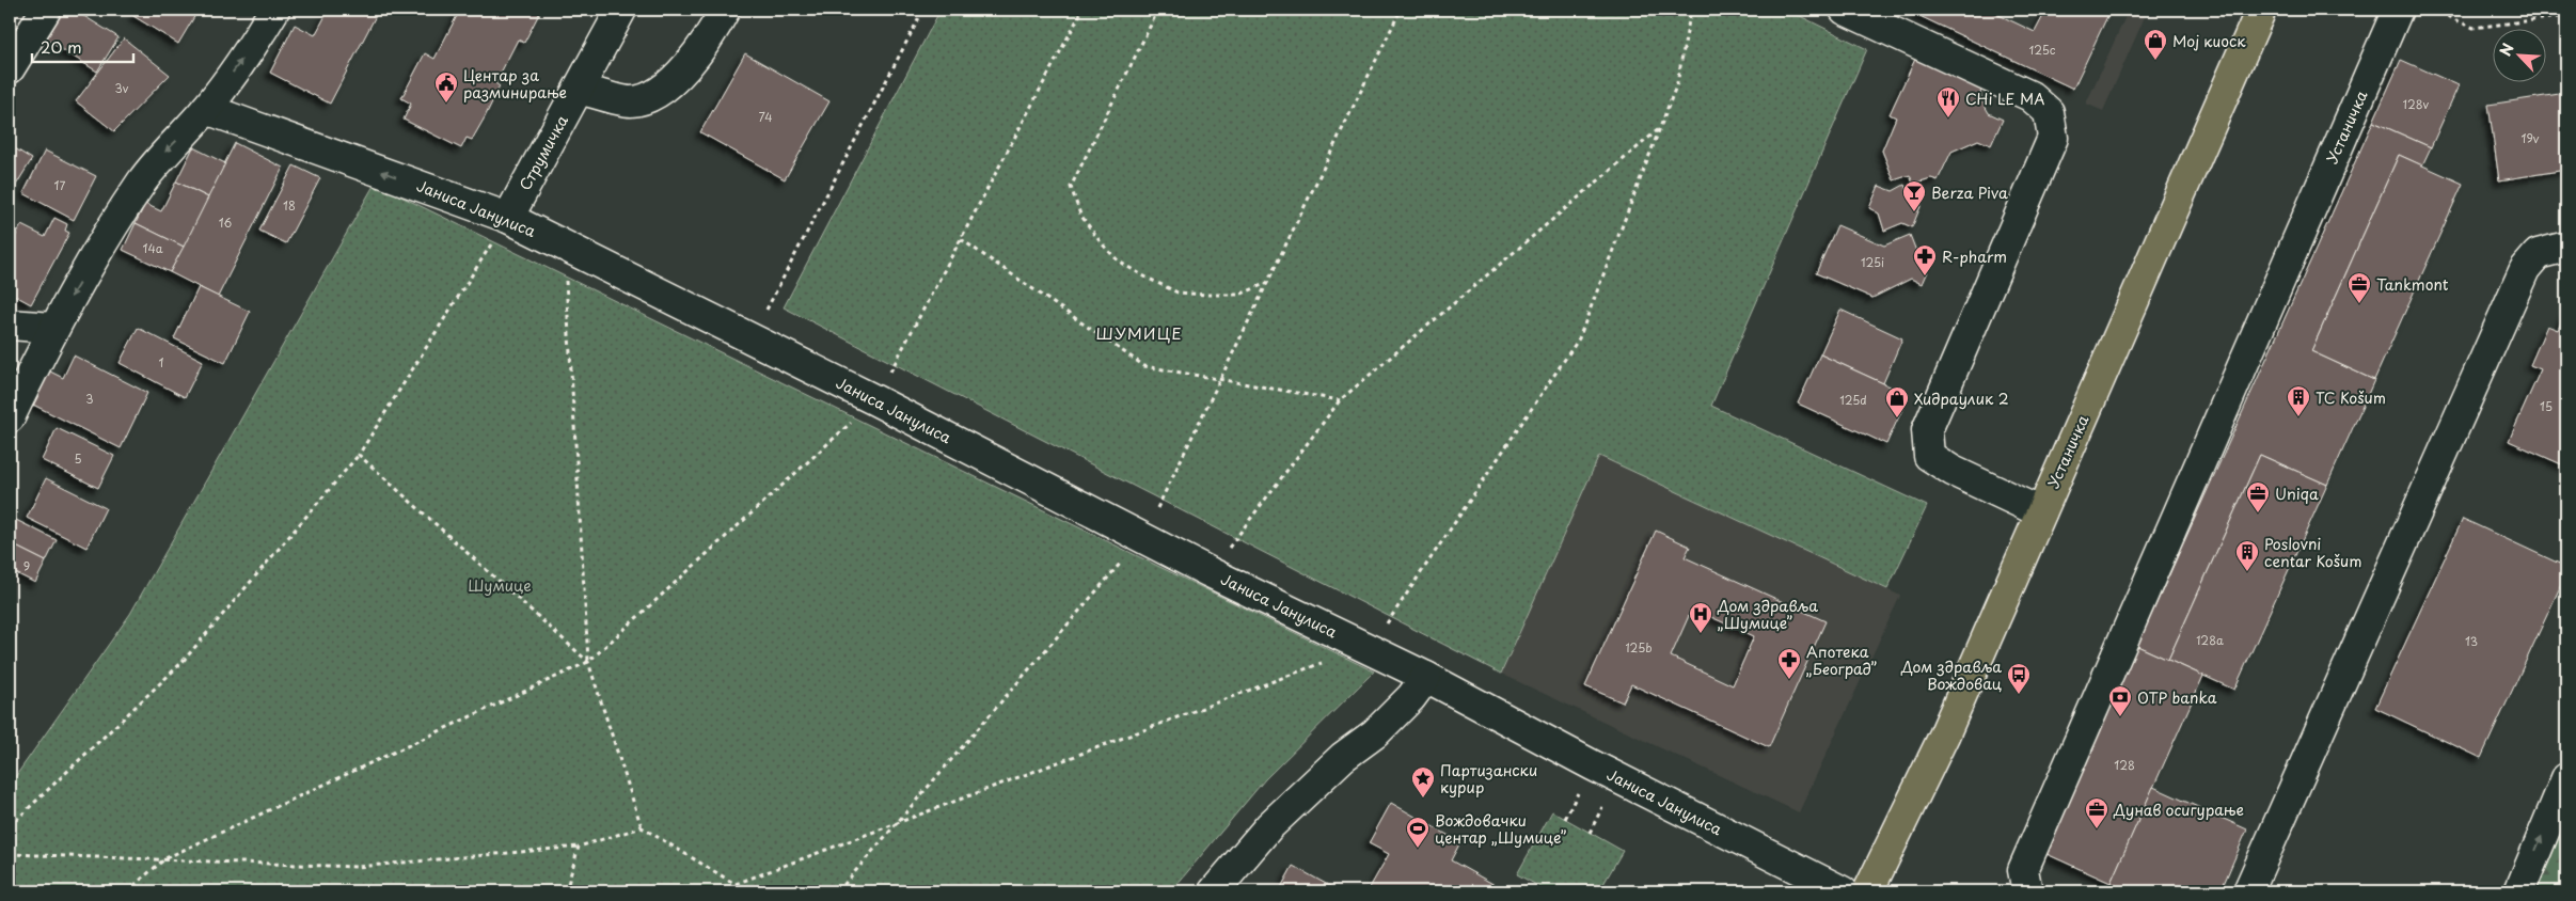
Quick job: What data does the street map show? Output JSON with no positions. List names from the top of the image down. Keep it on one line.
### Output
{"streets":{"main road":["Устаничка"],"street":["Струмичка","Јаниса Јанулиса"]},"crossings":[["Струмичка","Јаниса Јанулиса"]],"districts":["ШУМИЦЕ"],"parks":["Шумице"],"places":{"shop":["Мој киоск","Хидраулик 2"],"public building":["Центар за разминирање"],"restaurant":["CHi LE MA"],"bar":["Berza Piva"],"pharmacy":["R-pharm","Апотека „Београд”"],"office":["Tankmont","Uniqa","Дунав осигурање"],"building":["TC Košum","Poslovni centar Košum"],"hospital":["Дом здравља „Шумице”"],"bus stop":["Дом здравља Вождовац"],"bank":["OTP banka"],"place":["Партизански курир"],"sports":["Вождовачки центар „Шумице”"]},"house_numbers":["125c","3v","128v","74","19v","17","18","16","14a","125i","1","3","125d","15","5","9","128a","13","125b","128"],"scale_bar":"20 m","north":"top left"}
